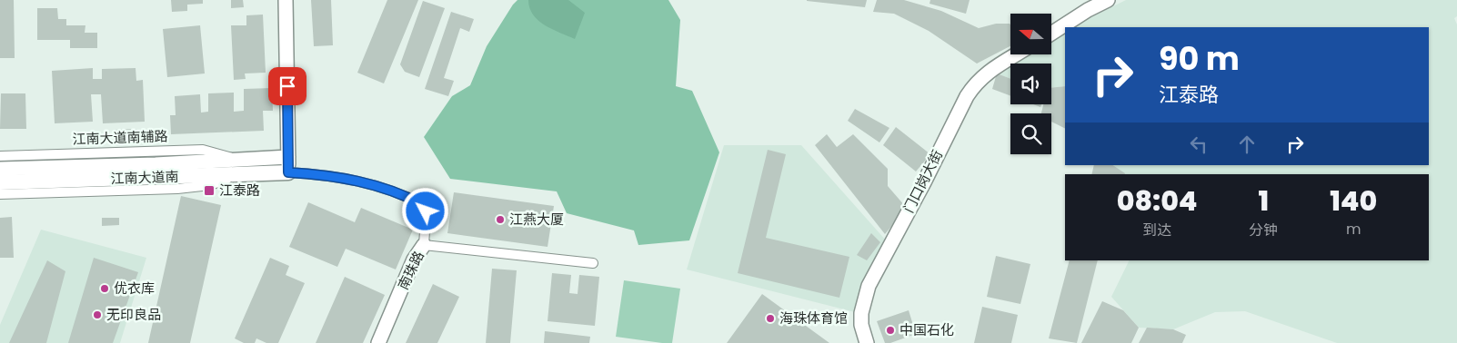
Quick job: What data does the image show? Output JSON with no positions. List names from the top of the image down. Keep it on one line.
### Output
{"streets":{"main road":["江南大道南"],"street":["江南大道南辅路","门口岗大街","南珠路"]},"crossings":[["江南大道南辅路","江南大道南"]],"places":{"transit":["江泰路"],"other":["江燕大厦","优衣库","无印良品","海珠体育馆","中国石化"]},"north":"left","page":{"turn":["90 m","江泰路"],"eta":["08:04","到达","1","分钟","140","m"]}}
